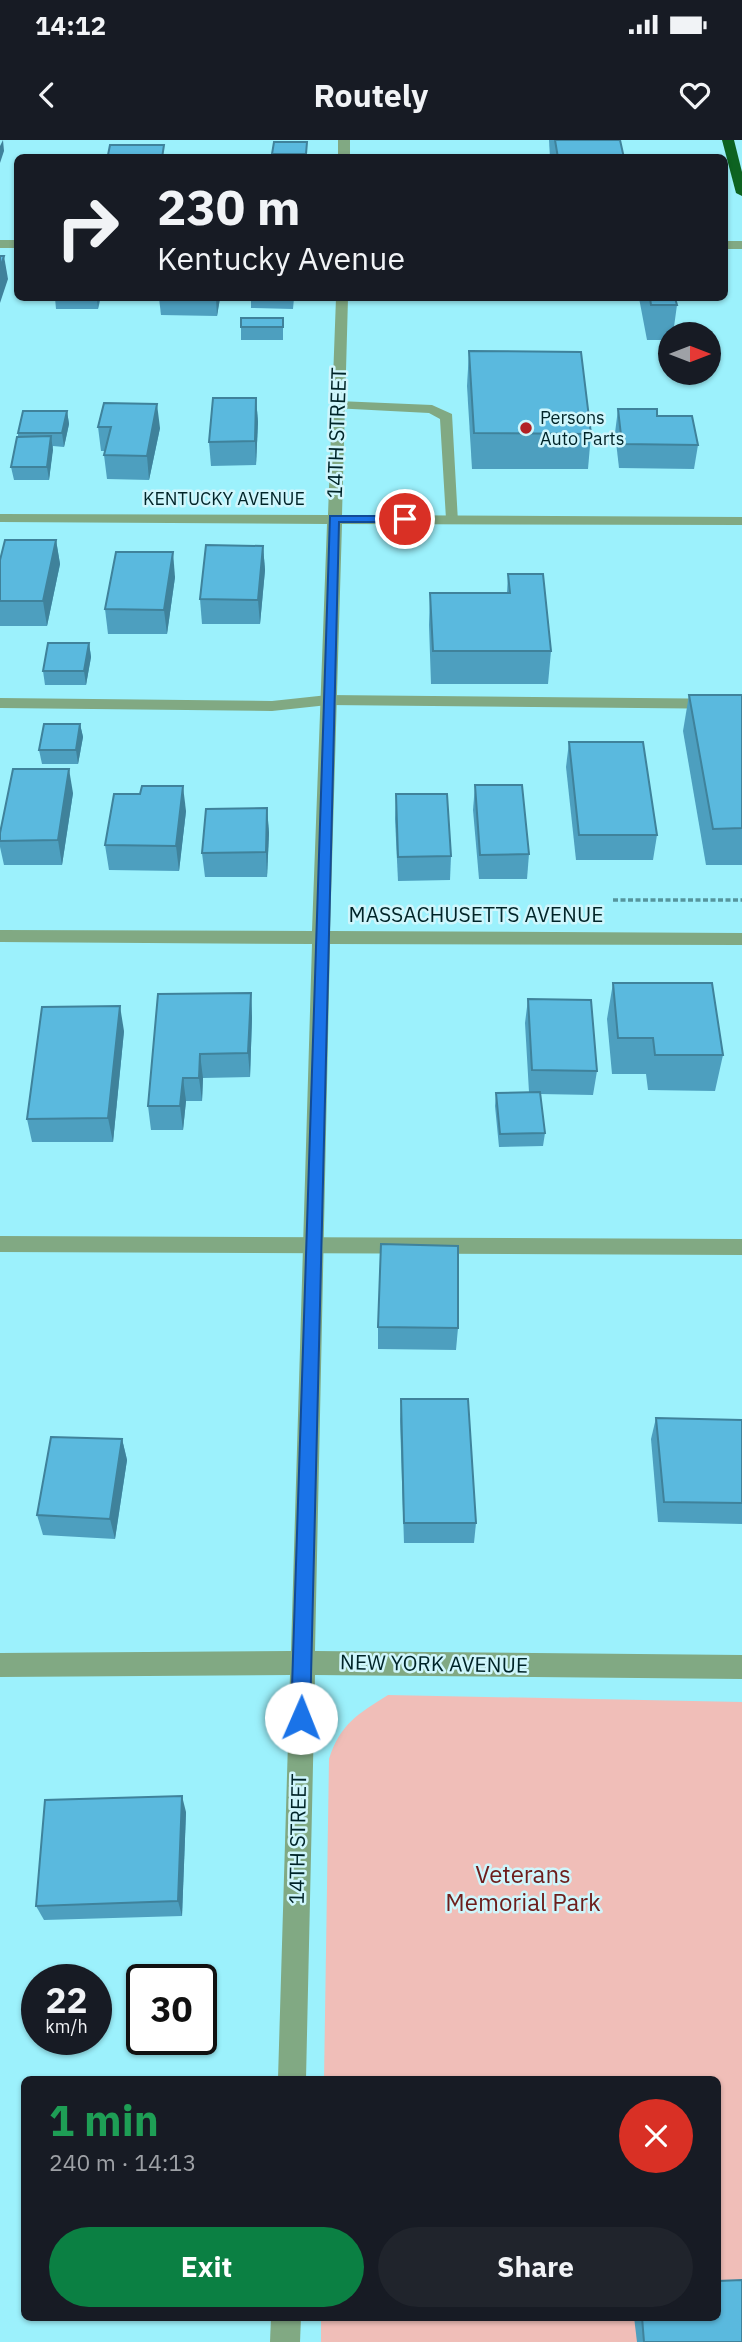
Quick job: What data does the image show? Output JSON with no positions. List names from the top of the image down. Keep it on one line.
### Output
{"streets":{"street":["14TH STREET","KENTUCKY AVENUE","MASSACHUSETTS AVENUE","NEW YORK AVENUE"]},"crossings":[["14TH STREET","KENTUCKY AVENUE"],["14TH STREET","MASSACHUSETTS AVENUE"],["14TH STREET","NEW YORK AVENUE"]],"parks":["Veterans Memorial Park"],"places":["Persons Auto Parts"],"north":"right","page":{"status":"14:12","header":"Routely","turn":["230 m","Kentucky Avenue"],"speed":"22 km/h","limit":"30","heading":["1 min","240 m · 14:13"],"buttons":["Exit","Share"]}}
